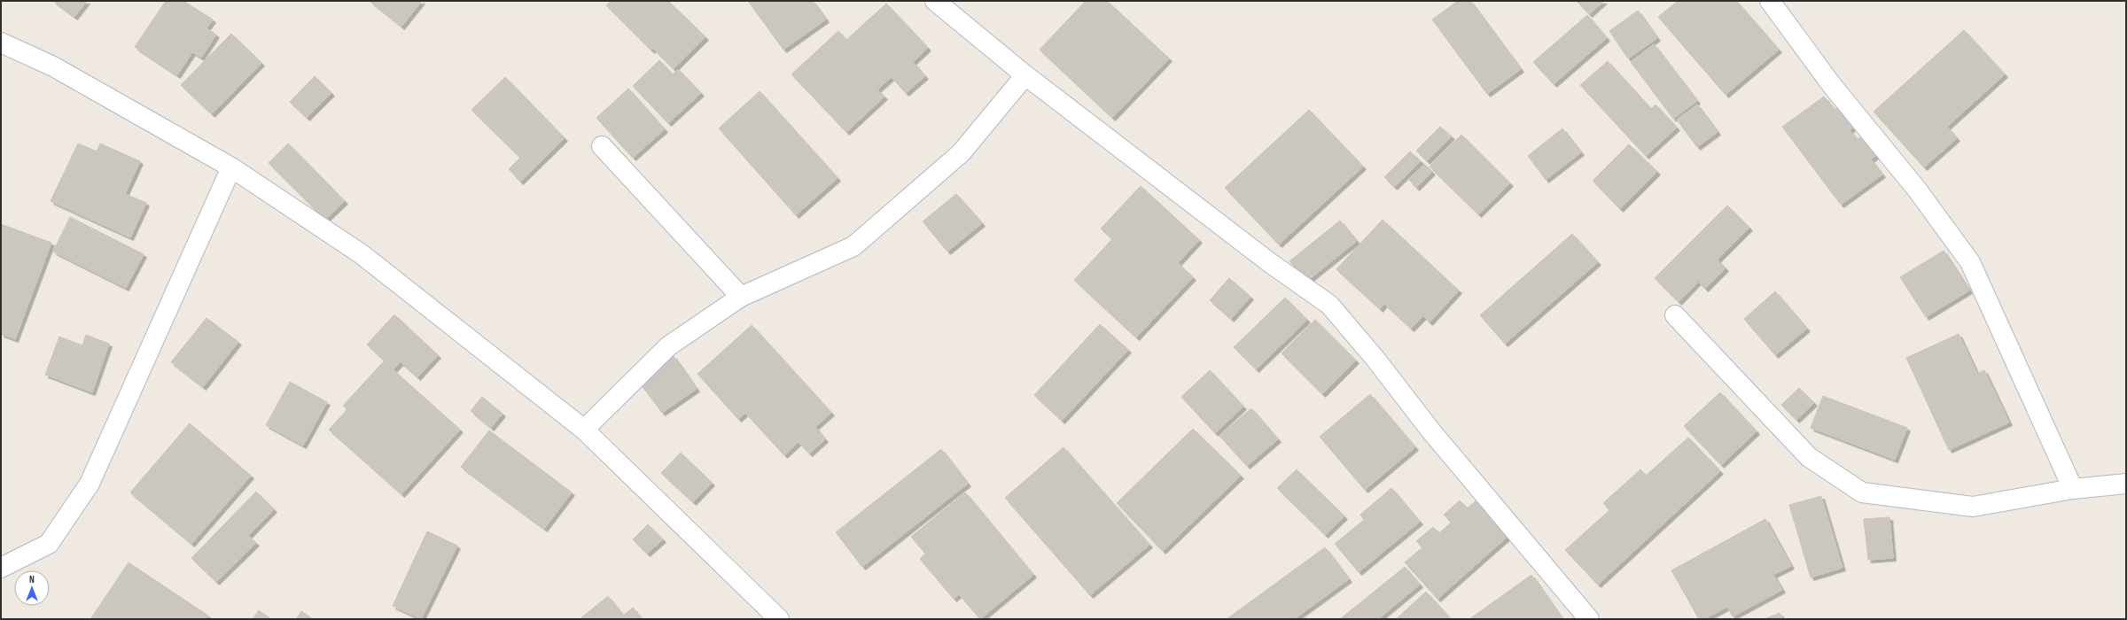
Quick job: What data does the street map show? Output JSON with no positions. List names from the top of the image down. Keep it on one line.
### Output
{"north":"top"}
